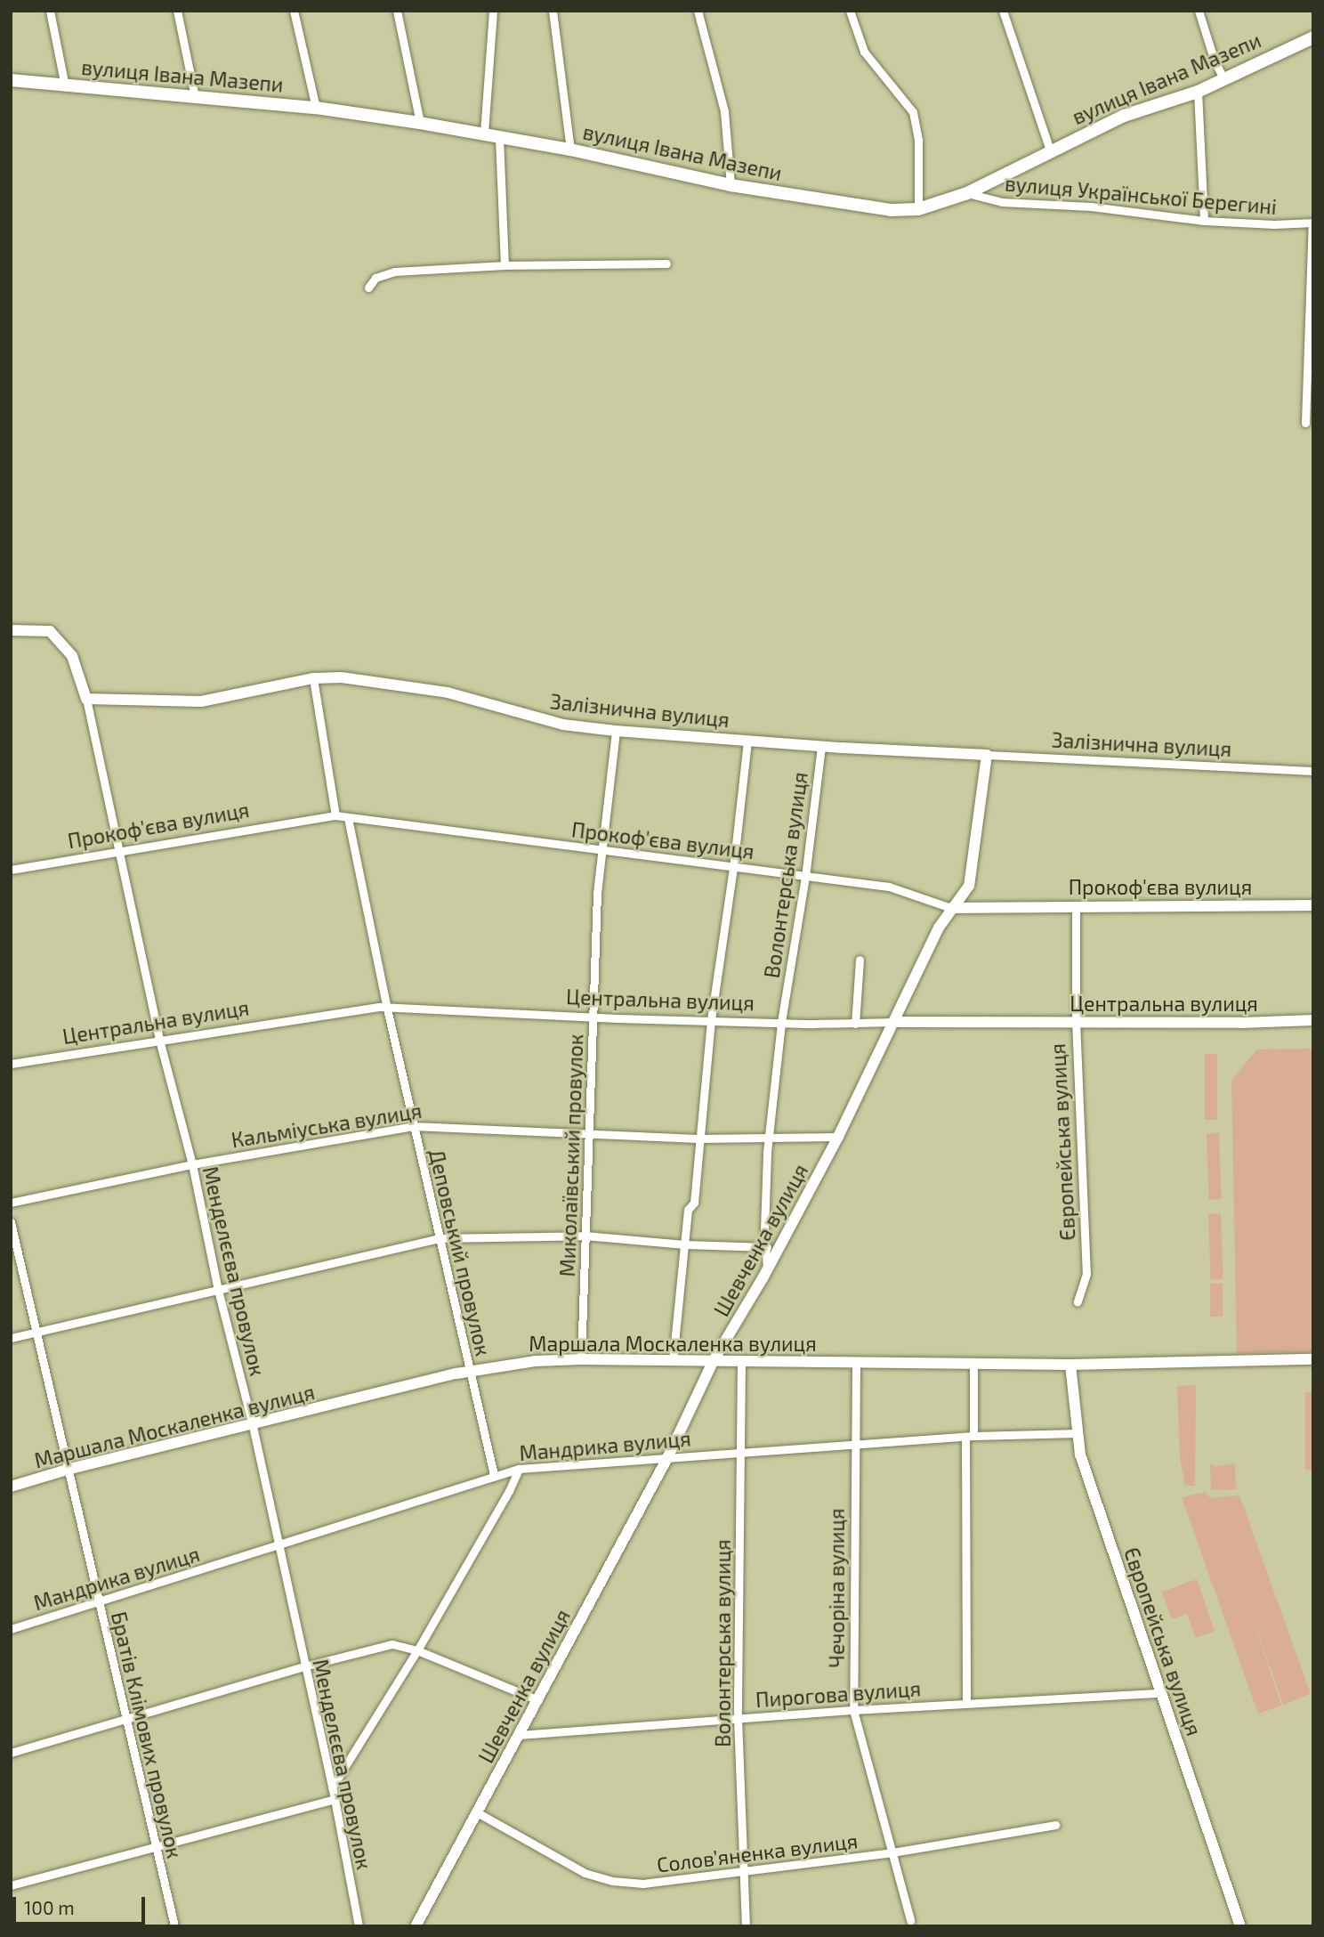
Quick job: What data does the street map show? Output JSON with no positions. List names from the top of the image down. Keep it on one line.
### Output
{"streets":{"main road":["вулиця Івана Мазепи"],"street":["вулиця Української Берегині","Залізнична вулиця","Прокоф'єва вулиця","Волонтерська вулиця","Центральна вулиця","Кальміуська вулиця","Європейська вулиця","Миколаївський провулок","Шевченка вулиця","Деповський провулок","Менделєєва провулок","Маршала Москаленка вулиця","Мандрика вулиця","Чечоріна вулиця","Пирогова вулиця","Братів Клімових провулок","Солов’яненка вулиця"]},"crossings":[["вулиця Івана Мазепи","вулиця Української Берегині"],["Залізнична вулиця","Волонтерська вулиця"],["Залізнична вулиця","Миколаївський провулок"],["Залізнична вулиця","Шевченка вулиця"],["Залізнична вулиця","Менделєєва провулок"],["Прокоф'єва вулиця","Волонтерська вулиця"],["Прокоф'єва вулиця","Європейська вулиця"],["Прокоф'єва вулиця","Миколаївський провулок"],["Прокоф'єва вулиця","Шевченка вулиця"],["Прокоф'єва вулиця","Деповський провулок"],["Прокоф'єва вулиця","Менделєєва провулок"],["Волонтерська вулиця","Центральна вулиця"],["Волонтерська вулиця","Кальміуська вулиця"],["Волонтерська вулиця","Шевченка вулиця"],["Волонтерська вулиця","Маршала Москаленка вулиця"],["Волонтерська вулиця","Мандрика вулиця"],["Волонтерська вулиця","Пирогова вулиця"],["Волонтерська вулиця","Солов’яненка вулиця"],["Центральна вулиця","Європейська вулиця"],["Центральна вулиця","Миколаївський провулок"],["Центральна вулиця","Шевченка вулиця"],["Центральна вулиця","Деповський провулок"],["Центральна вулиця","Менделєєва провулок"],["Кальміуська вулиця","Миколаївський провулок"],["Кальміуська вулиця","Шевченка вулиця"],["Кальміуська вулиця","Деповський провулок"],["Кальміуська вулиця","Менделєєва провулок"],["Європейська вулиця","Маршала Москаленка вулиця"],["Європейська вулиця","Мандрика вулиця"],["Європейська вулиця","Пирогова вулиця"],["Миколаївський провулок","Маршала Москаленка вулиця"],["Шевченка вулиця","Маршала Москаленка вулиця"],["Шевченка вулиця","Мандрика вулиця"],["Шевченка вулиця","Пирогова вулиця"],["Шевченка вулиця","Солов’яненка вулиця"],["Деповський провулок","Маршала Москаленка вулиця"],["Деповський провулок","Мандрика вулиця"],["Менделєєва провулок","Маршала Москаленка вулиця"],["Менделєєва провулок","Мандрика вулиця"],["Маршала Москаленка вулиця","Чечоріна вулиця"],["Маршала Москаленка вулиця","Братів Клімових провулок"],["Мандрика вулиця","Чечоріна вулиця"],["Мандрика вулиця","Братів Клімових провулок"],["Чечоріна вулиця","Пирогова вулиця"],["Чечоріна вулиця","Солов’яненка вулиця"]],"scale_bar":"100 m"}
